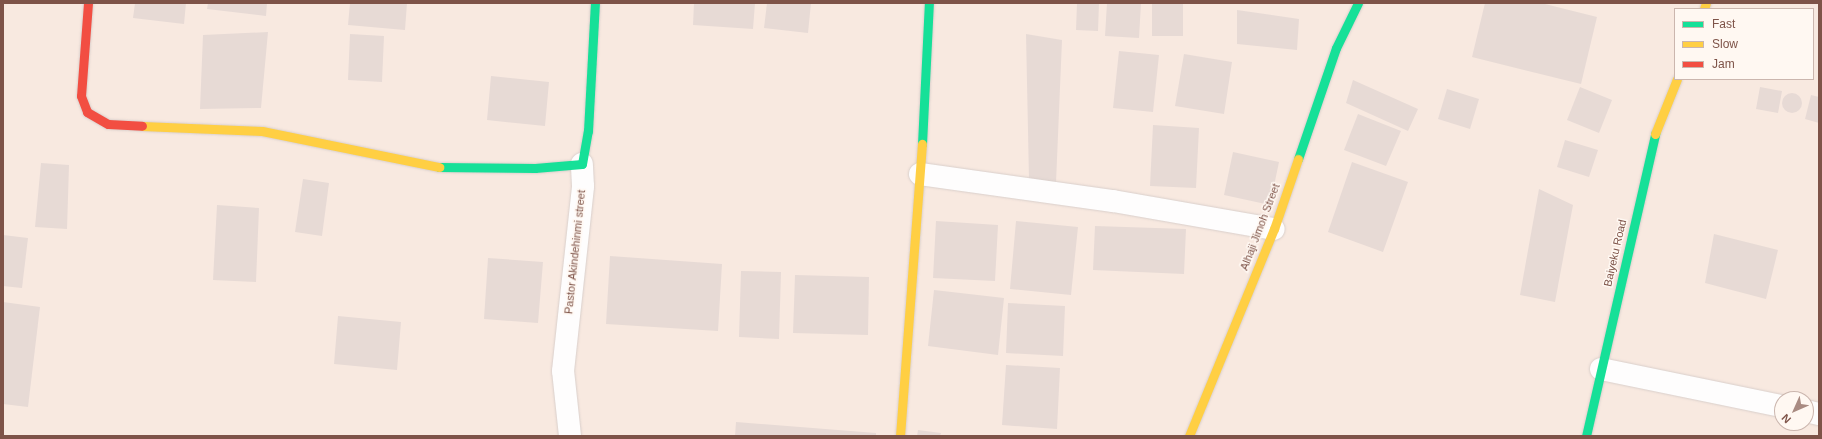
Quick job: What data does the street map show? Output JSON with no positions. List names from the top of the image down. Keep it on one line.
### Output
{"streets":{"street":["Alhaji Jimoh Street","Pastor Akindehinmi street","Baiyeku Road"]},"legend":["Fast","Slow","Jam"],"north":"bottom left"}
